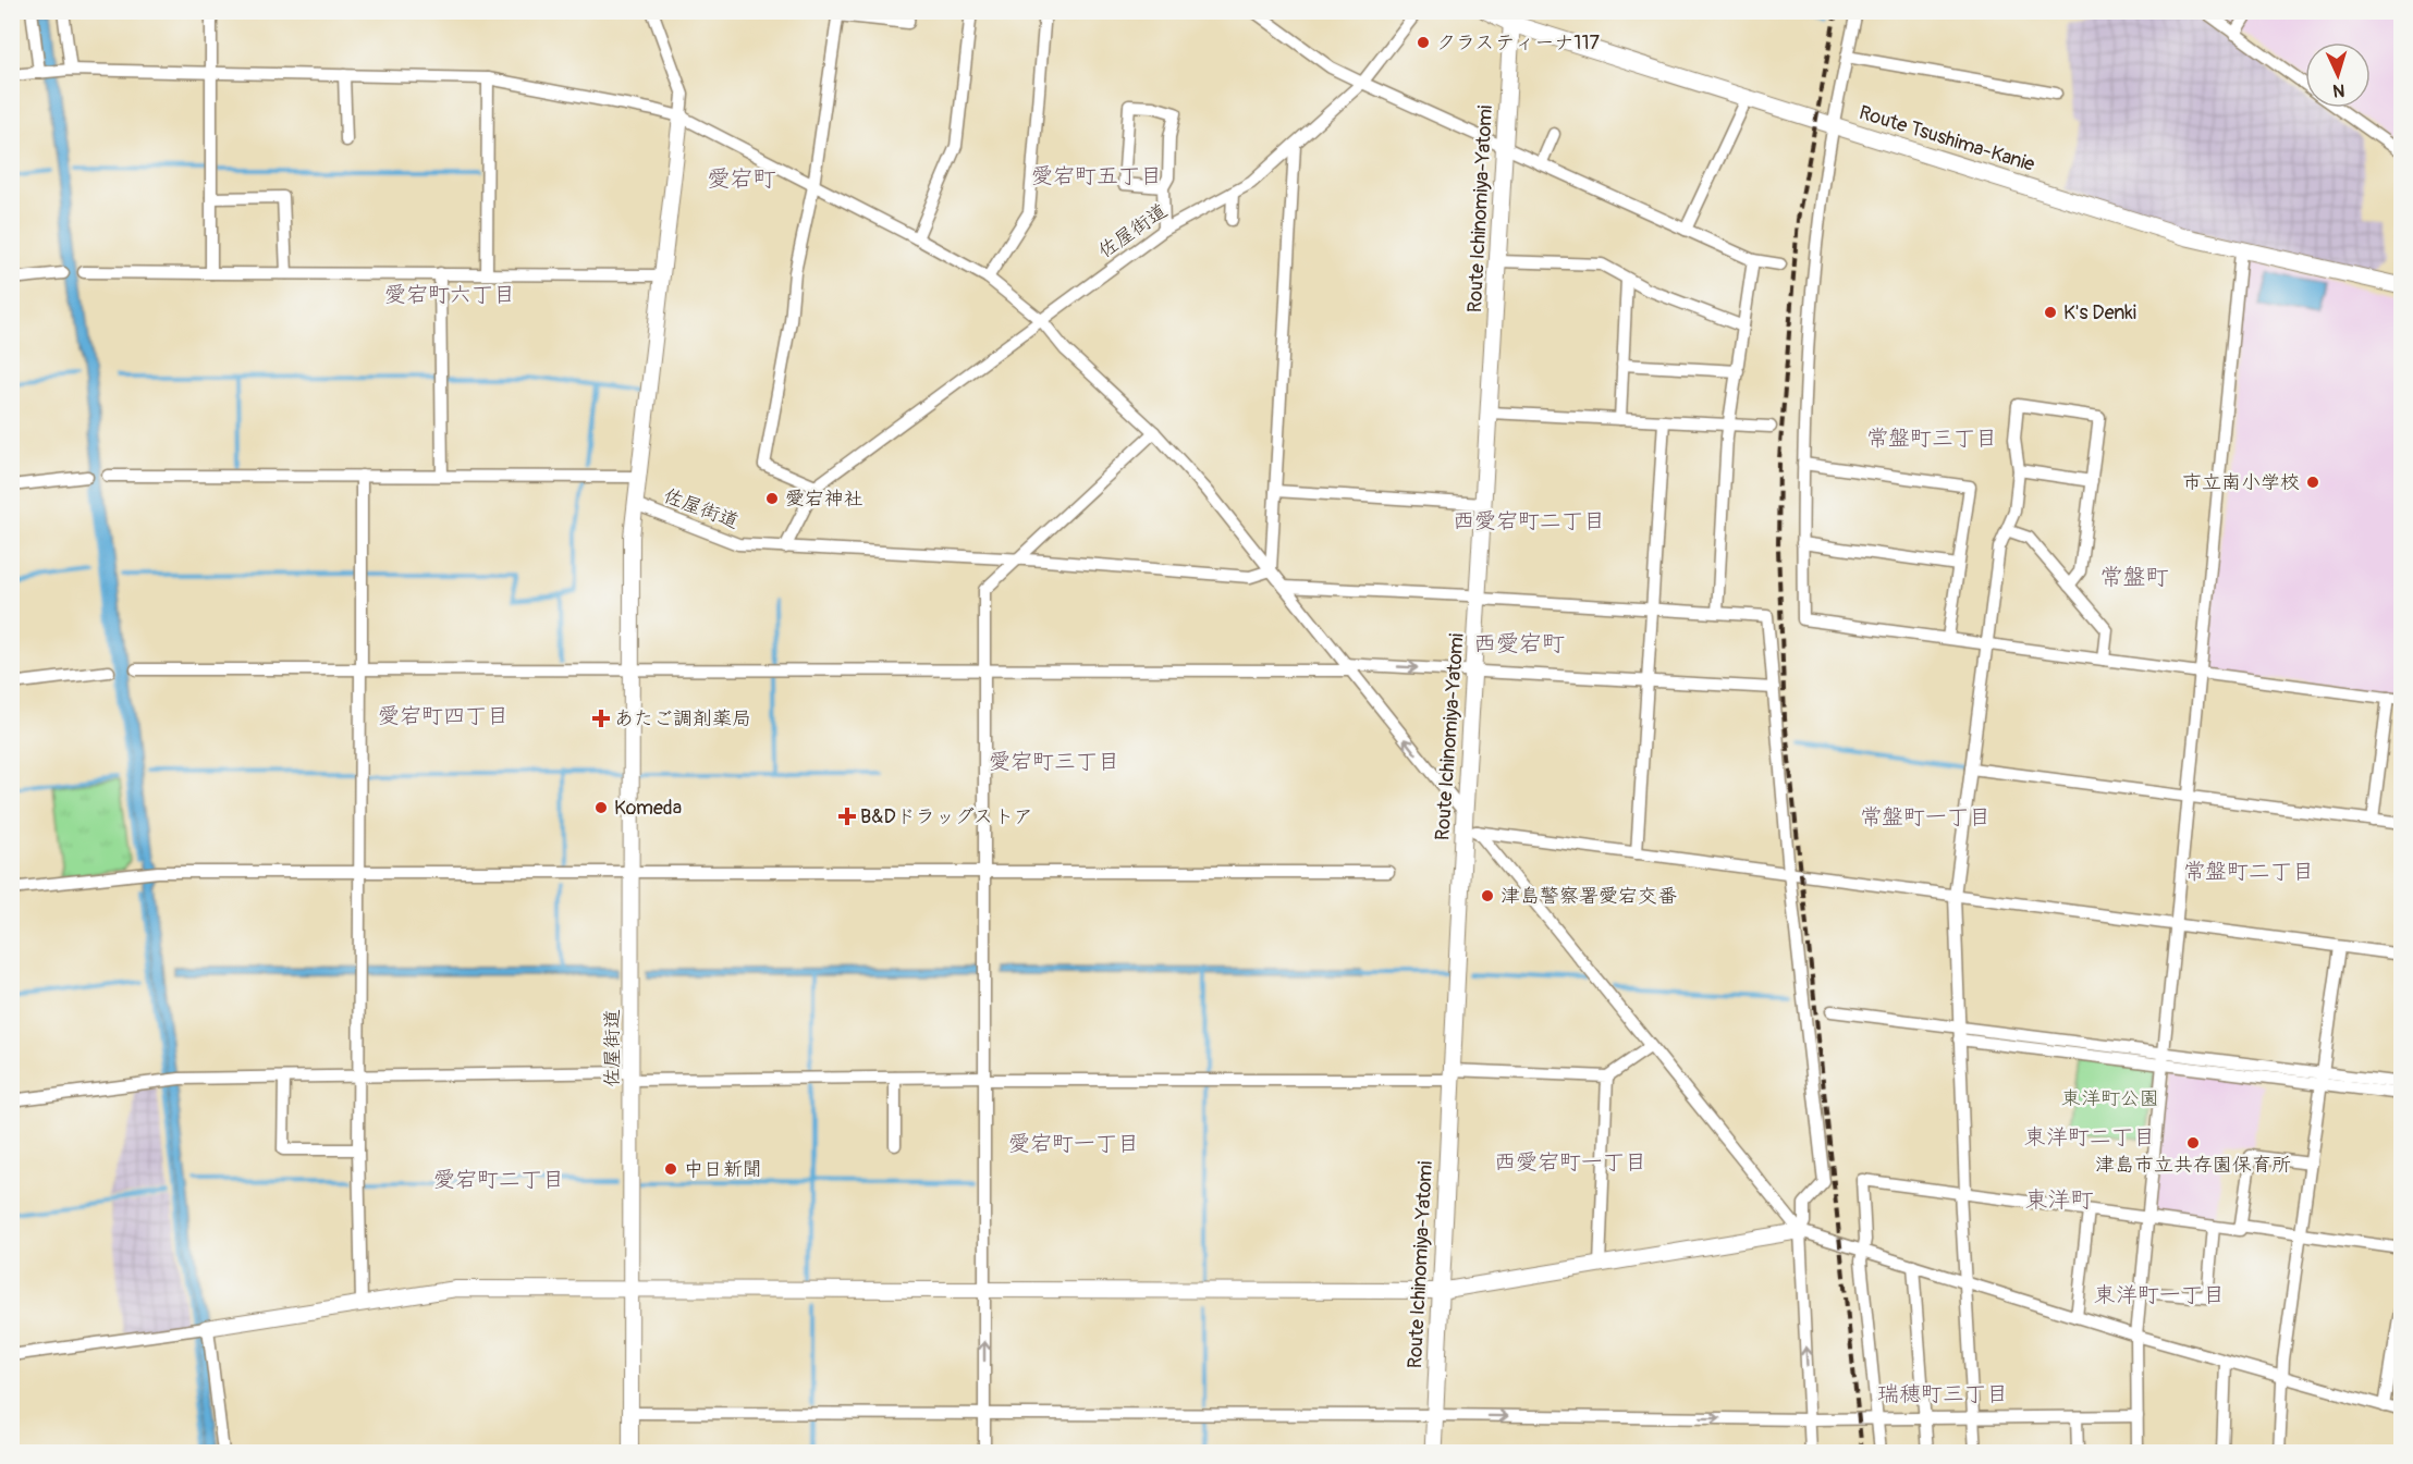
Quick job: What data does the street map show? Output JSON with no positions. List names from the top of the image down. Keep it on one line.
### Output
{"streets":{"main road":["Route Tsushima-Kanie","Route Ichinomiya-Yatomi"],"street":["佐屋街道"]},"crossings":[["Route Tsushima-Kanie","Route Ichinomiya-Yatomi"]],"districts":["愛宕町五丁目","愛宕町","愛宕町六丁目","常盤町三丁目","西愛宕町二丁目","常盤町","西愛宕町","愛宕町四丁目","愛宕町三丁目","常盤町一丁目","常盤町二丁目","東洋町二丁目","愛宕町一丁目","西愛宕町一丁目","愛宕町二丁目","東洋町","東洋町一丁目","瑞穂町三丁目"],"parks":["東洋町公園"],"places":{"other":["クラスティーナ117","K's Denki","市立南小学校","愛宕神社","Komeda","津島警察署愛宕交番","津島市立共存園保育所","中日新聞"],"health":["あたご調剤薬局","B&Dドラッグストア"]},"north":"bottom"}
